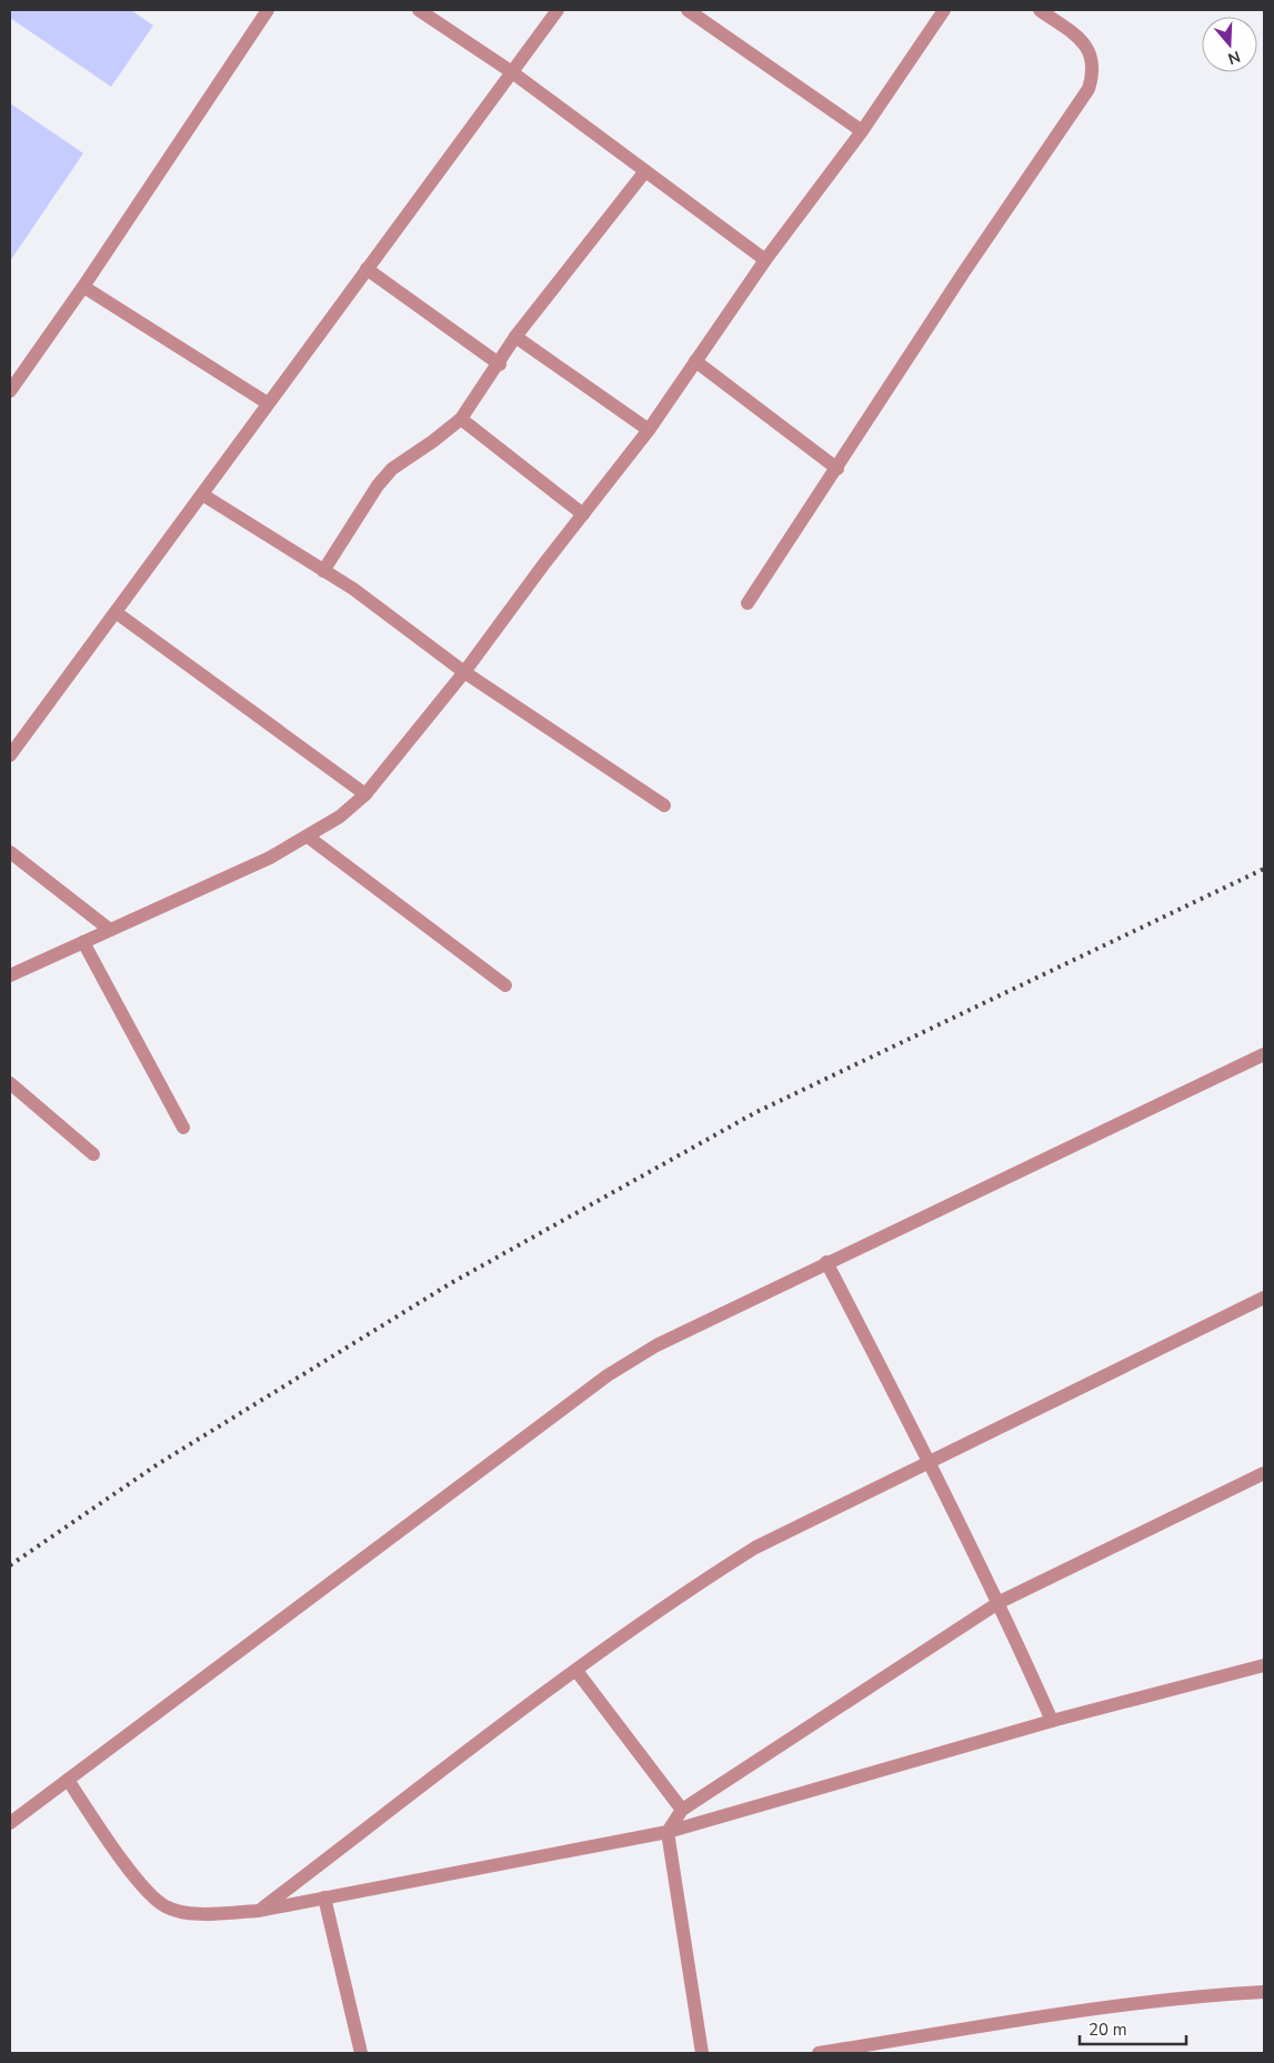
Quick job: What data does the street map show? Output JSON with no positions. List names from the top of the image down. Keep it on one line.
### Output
{"scale_bar":"20 m","north":"bottom"}
